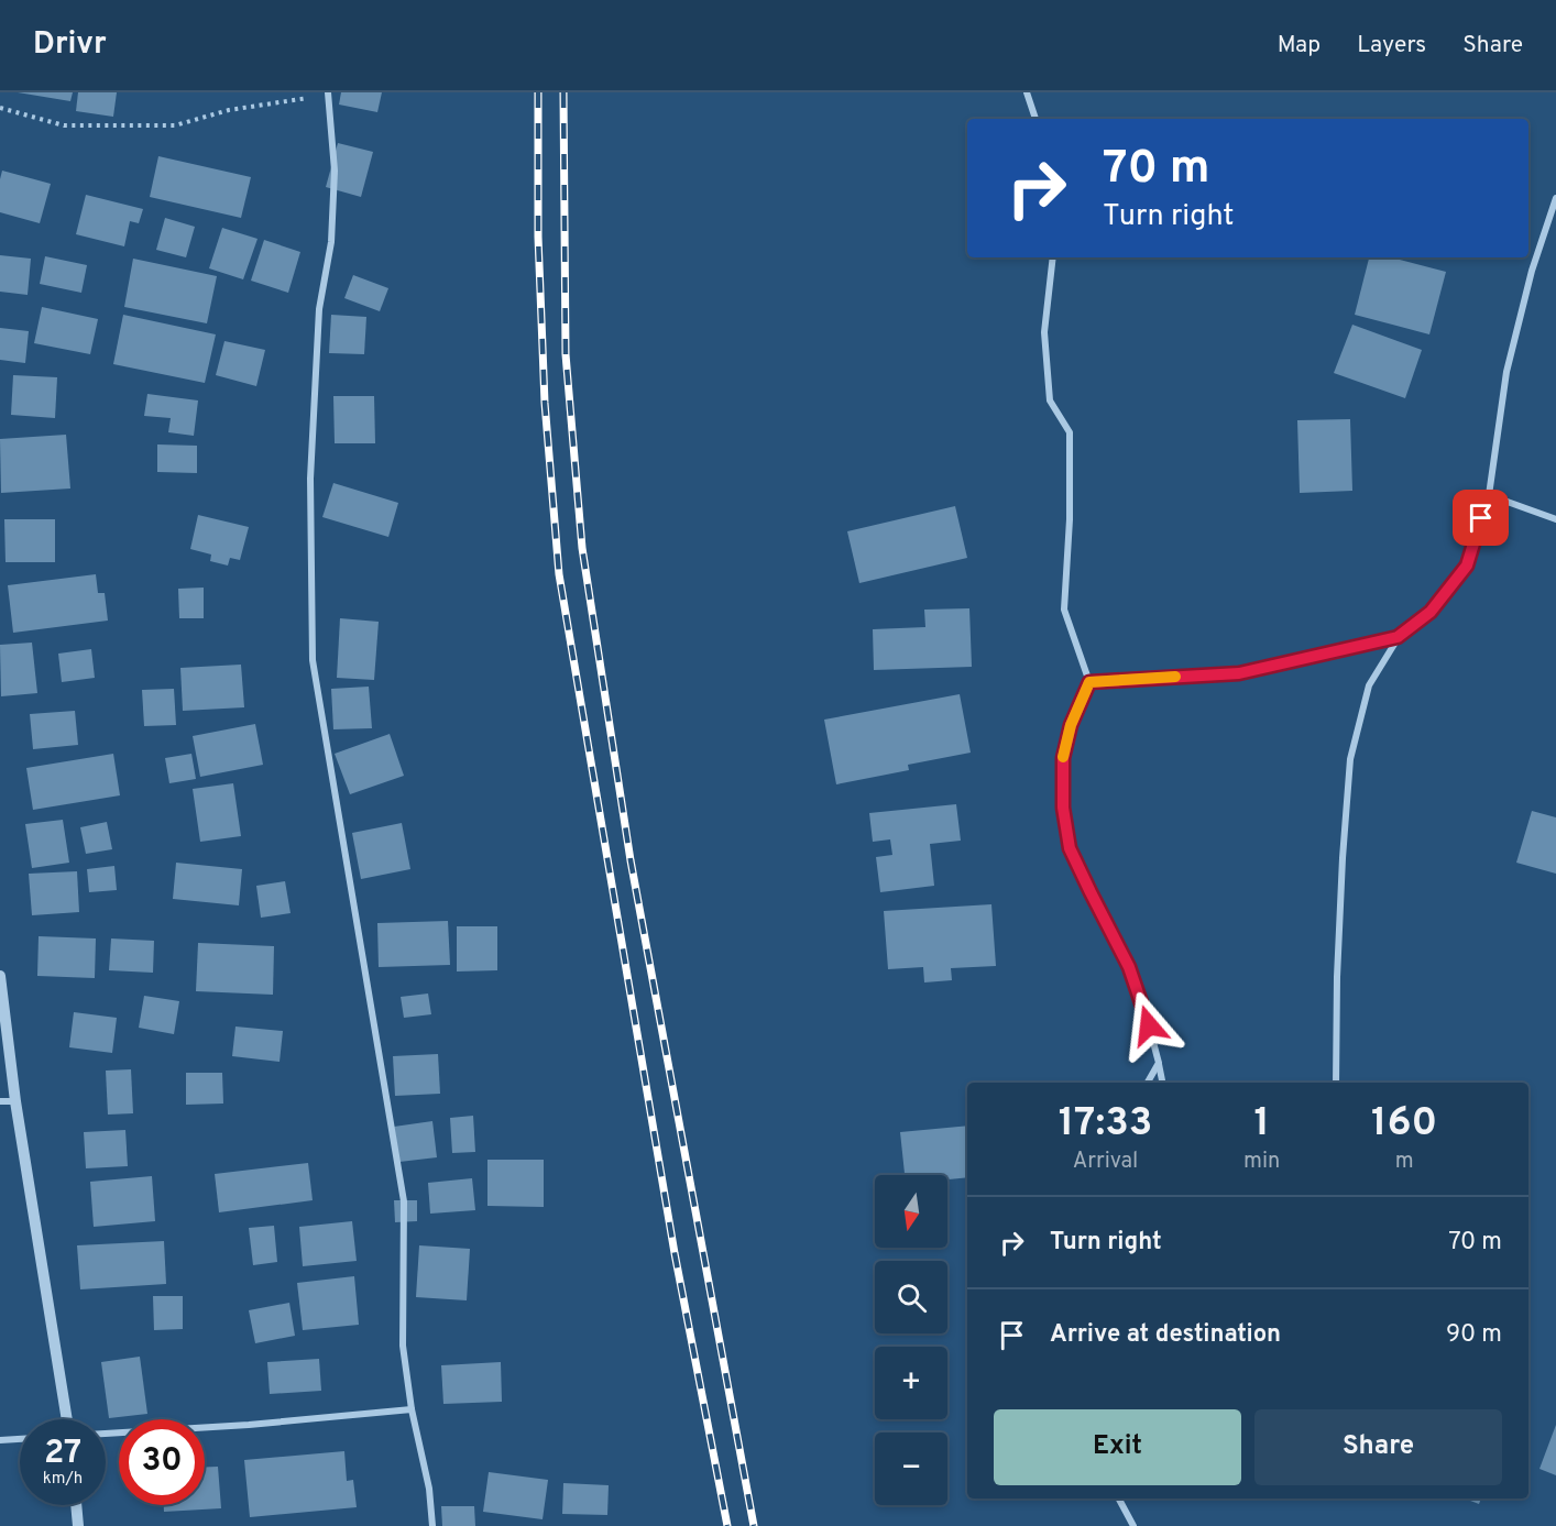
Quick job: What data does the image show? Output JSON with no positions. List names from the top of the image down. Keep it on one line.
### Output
{"north":"bottom","page":{"header":"Drivr","nav":["Map","Layers","Share"],"turn":["70 m","Turn right"],"eta":["17:33","Arrival","1","min","160","m"],"map_buttons":["+","−"],"list":[{"name":"Turn right","value":"70 m"},{"name":"Arrive at destination","value":"90 m"}],"buttons":["Exit","Share"],"speed":"27 km/h","limit":"30"}}
